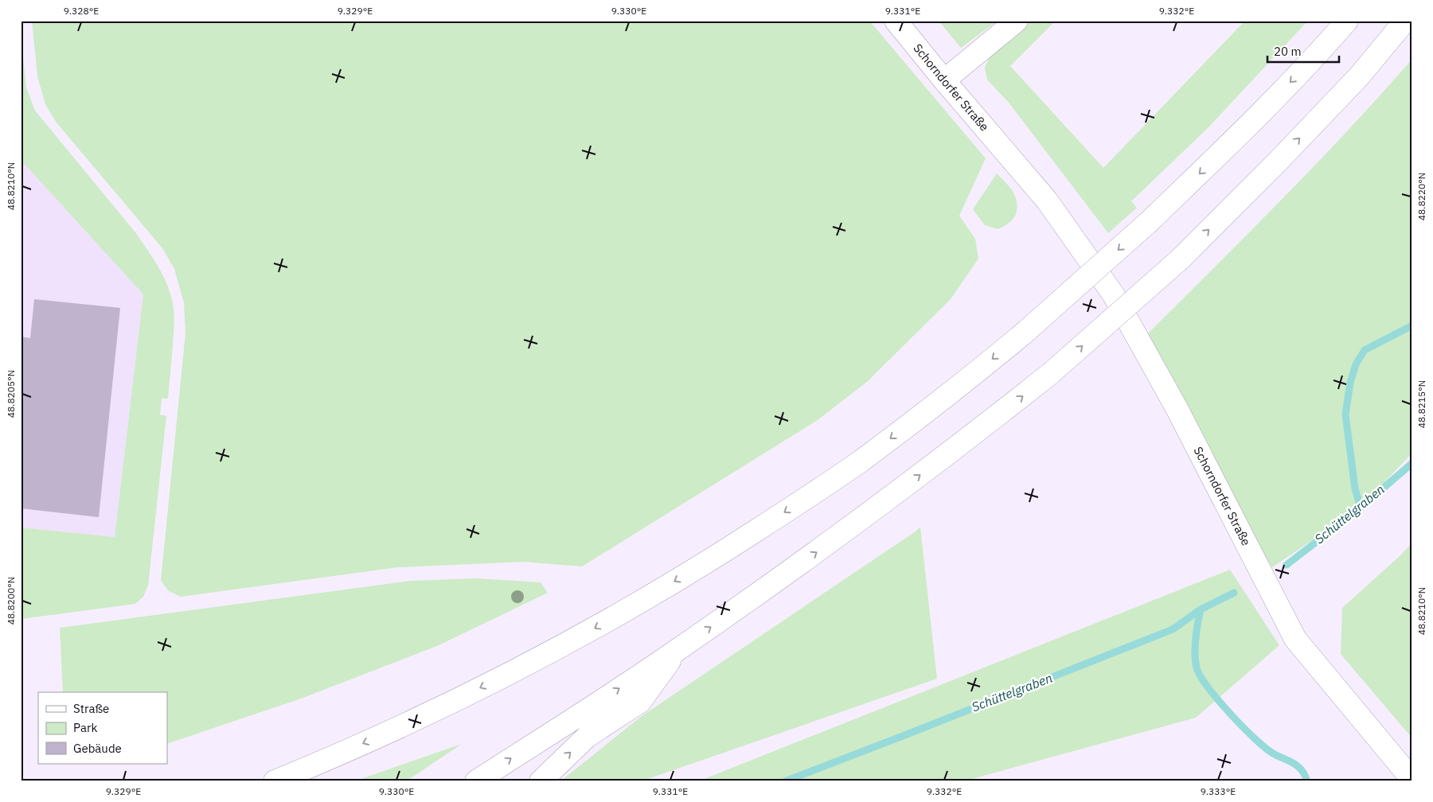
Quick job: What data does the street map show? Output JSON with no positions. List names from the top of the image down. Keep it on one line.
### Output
{"streets":{"main road":["Schorndorfer Straße"]},"water":["Schüttelgraben"],"legend":["Straße","Park","Gebäude"],"scale_bar":"20 m","coordinates":["9.328°E","9.329°E","9.330°E","9.331°E","9.332°E","48.8210°N","48.8220°N","48.8205°N","48.8215°N","48.8200°N","9.333°E"]}
